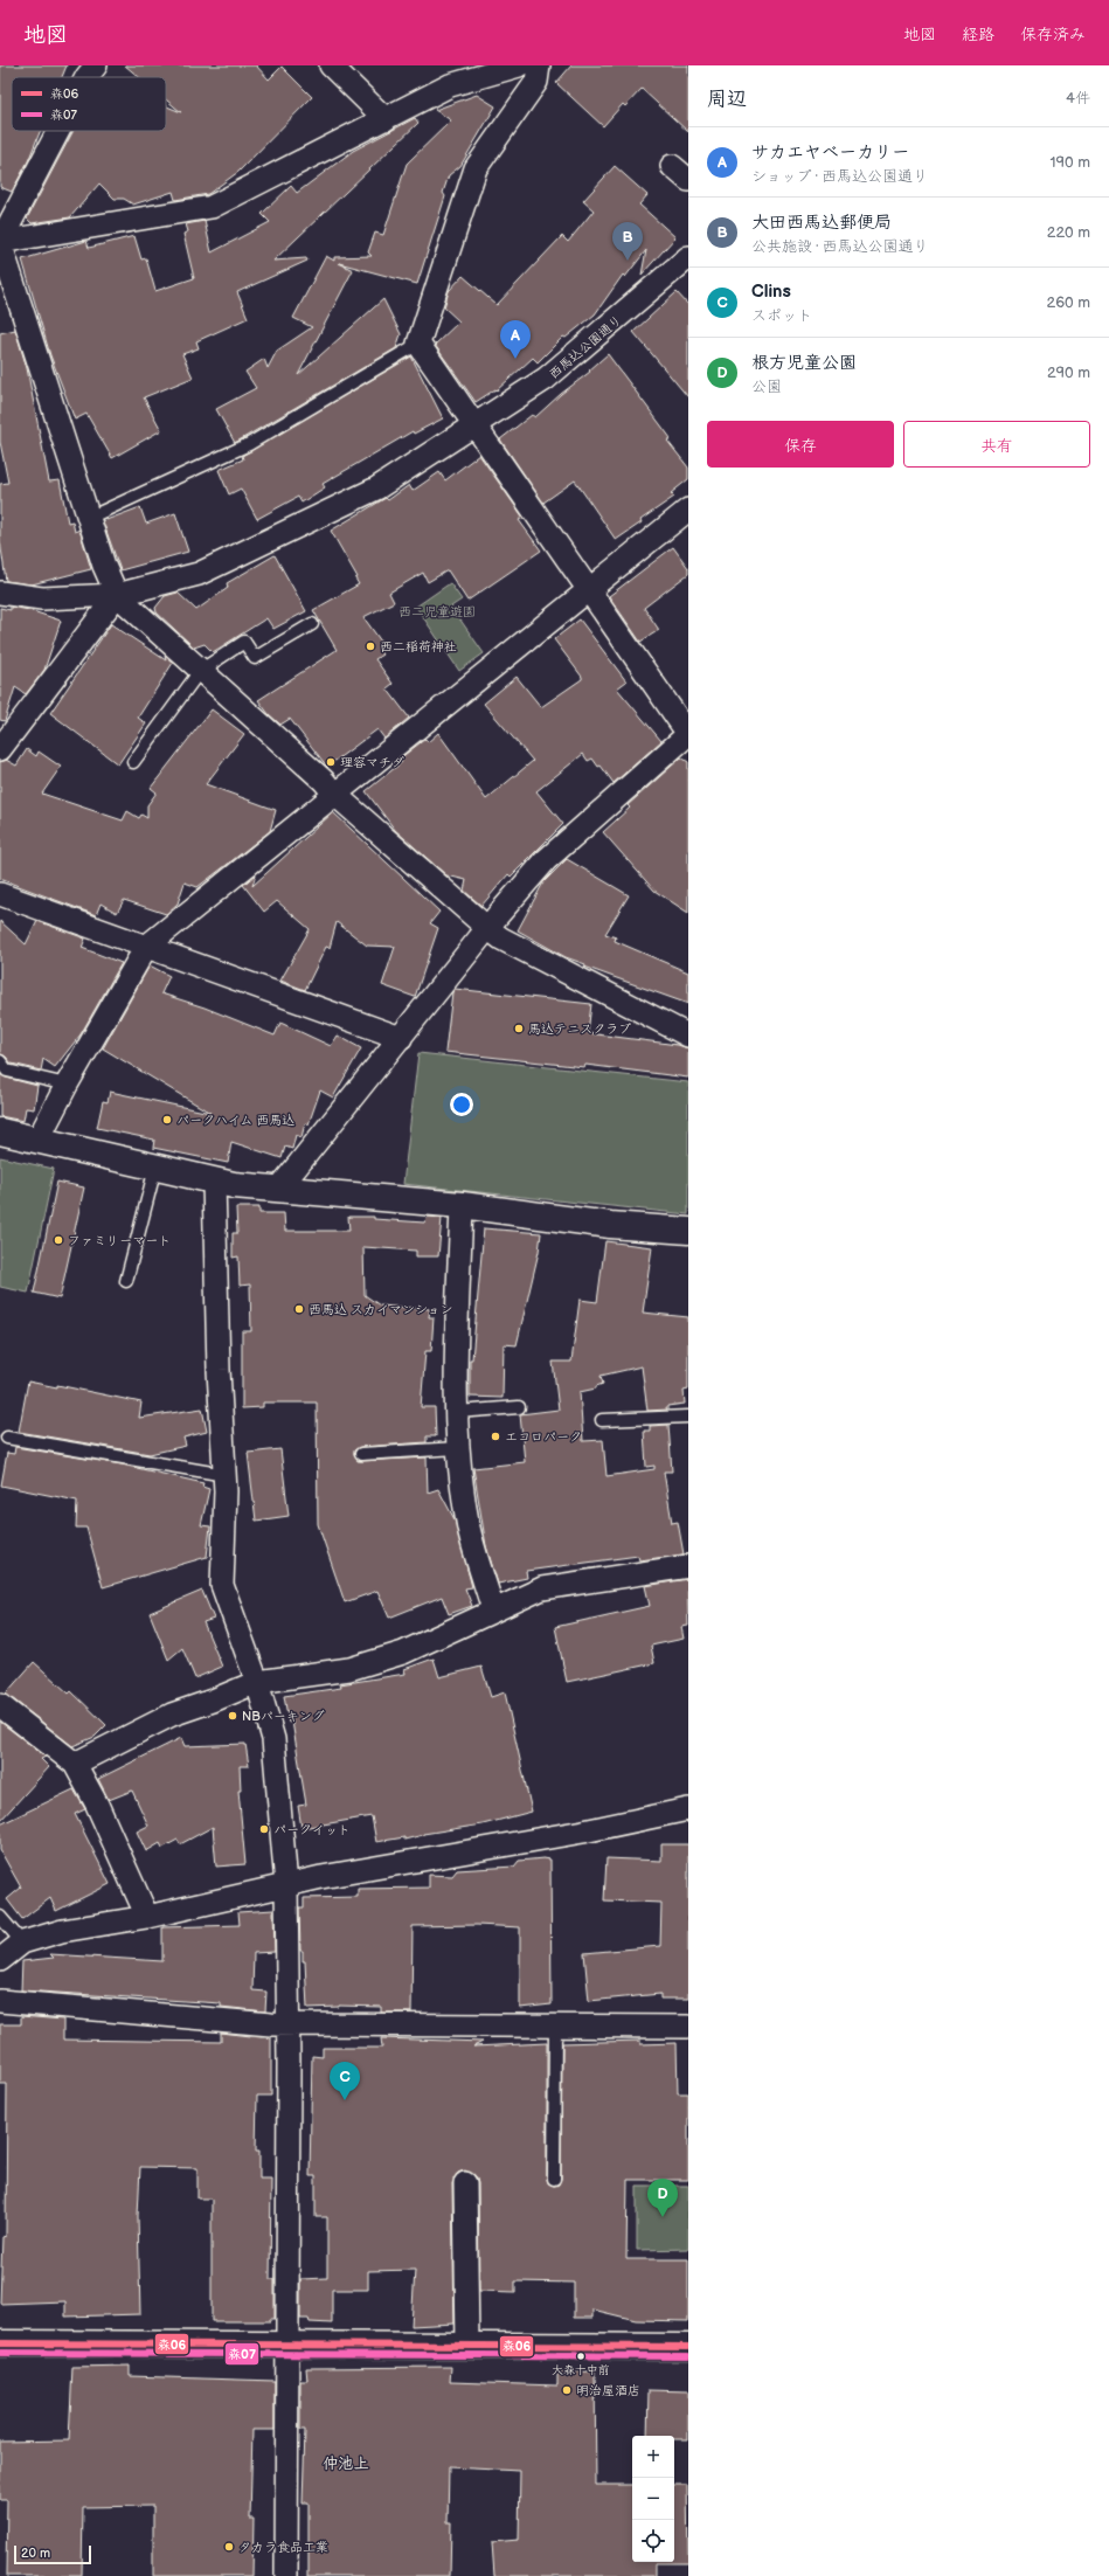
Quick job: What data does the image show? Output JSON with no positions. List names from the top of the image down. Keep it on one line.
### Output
{"streets":{"street":["西馬込公園通り"]},"districts":["仲池上"],"parks":["西二児童遊園"],"places":["西二稲荷神社","理容マチダ","馬込テニスクラブ","パークハイム 西馬込","ファミリーマート","西馬込 スカイマンション","エコロパーク","NBパーキング","パークイット","大森十中前","明治屋酒店","タカラ食品工業"],"lines":["transit line 森06","transit line 森07"],"legend":["森06","森07"],"scale_bar":"20 m","page":{"header":"地図","nav":["地図","経路","保存済み"],"heading":["周辺","4件"],"list":[{"mark":"A","name":"サカエヤベーカリー","note":"ショップ · 西馬込公園通り","value":"190 m"},{"mark":"B","name":"大田西馬込郵便局","note":"公共施設 · 西馬込公園通り","value":"220 m"},{"mark":"C","name":"Clins","note":"スポット","value":"260 m"},{"mark":"D","name":"根方児童公園","note":"公園","value":"290 m"}],"pins":["B","A","C","D"],"buttons":["保存","共有"],"map_buttons":["+","−"],"scale":"20 m"}}
